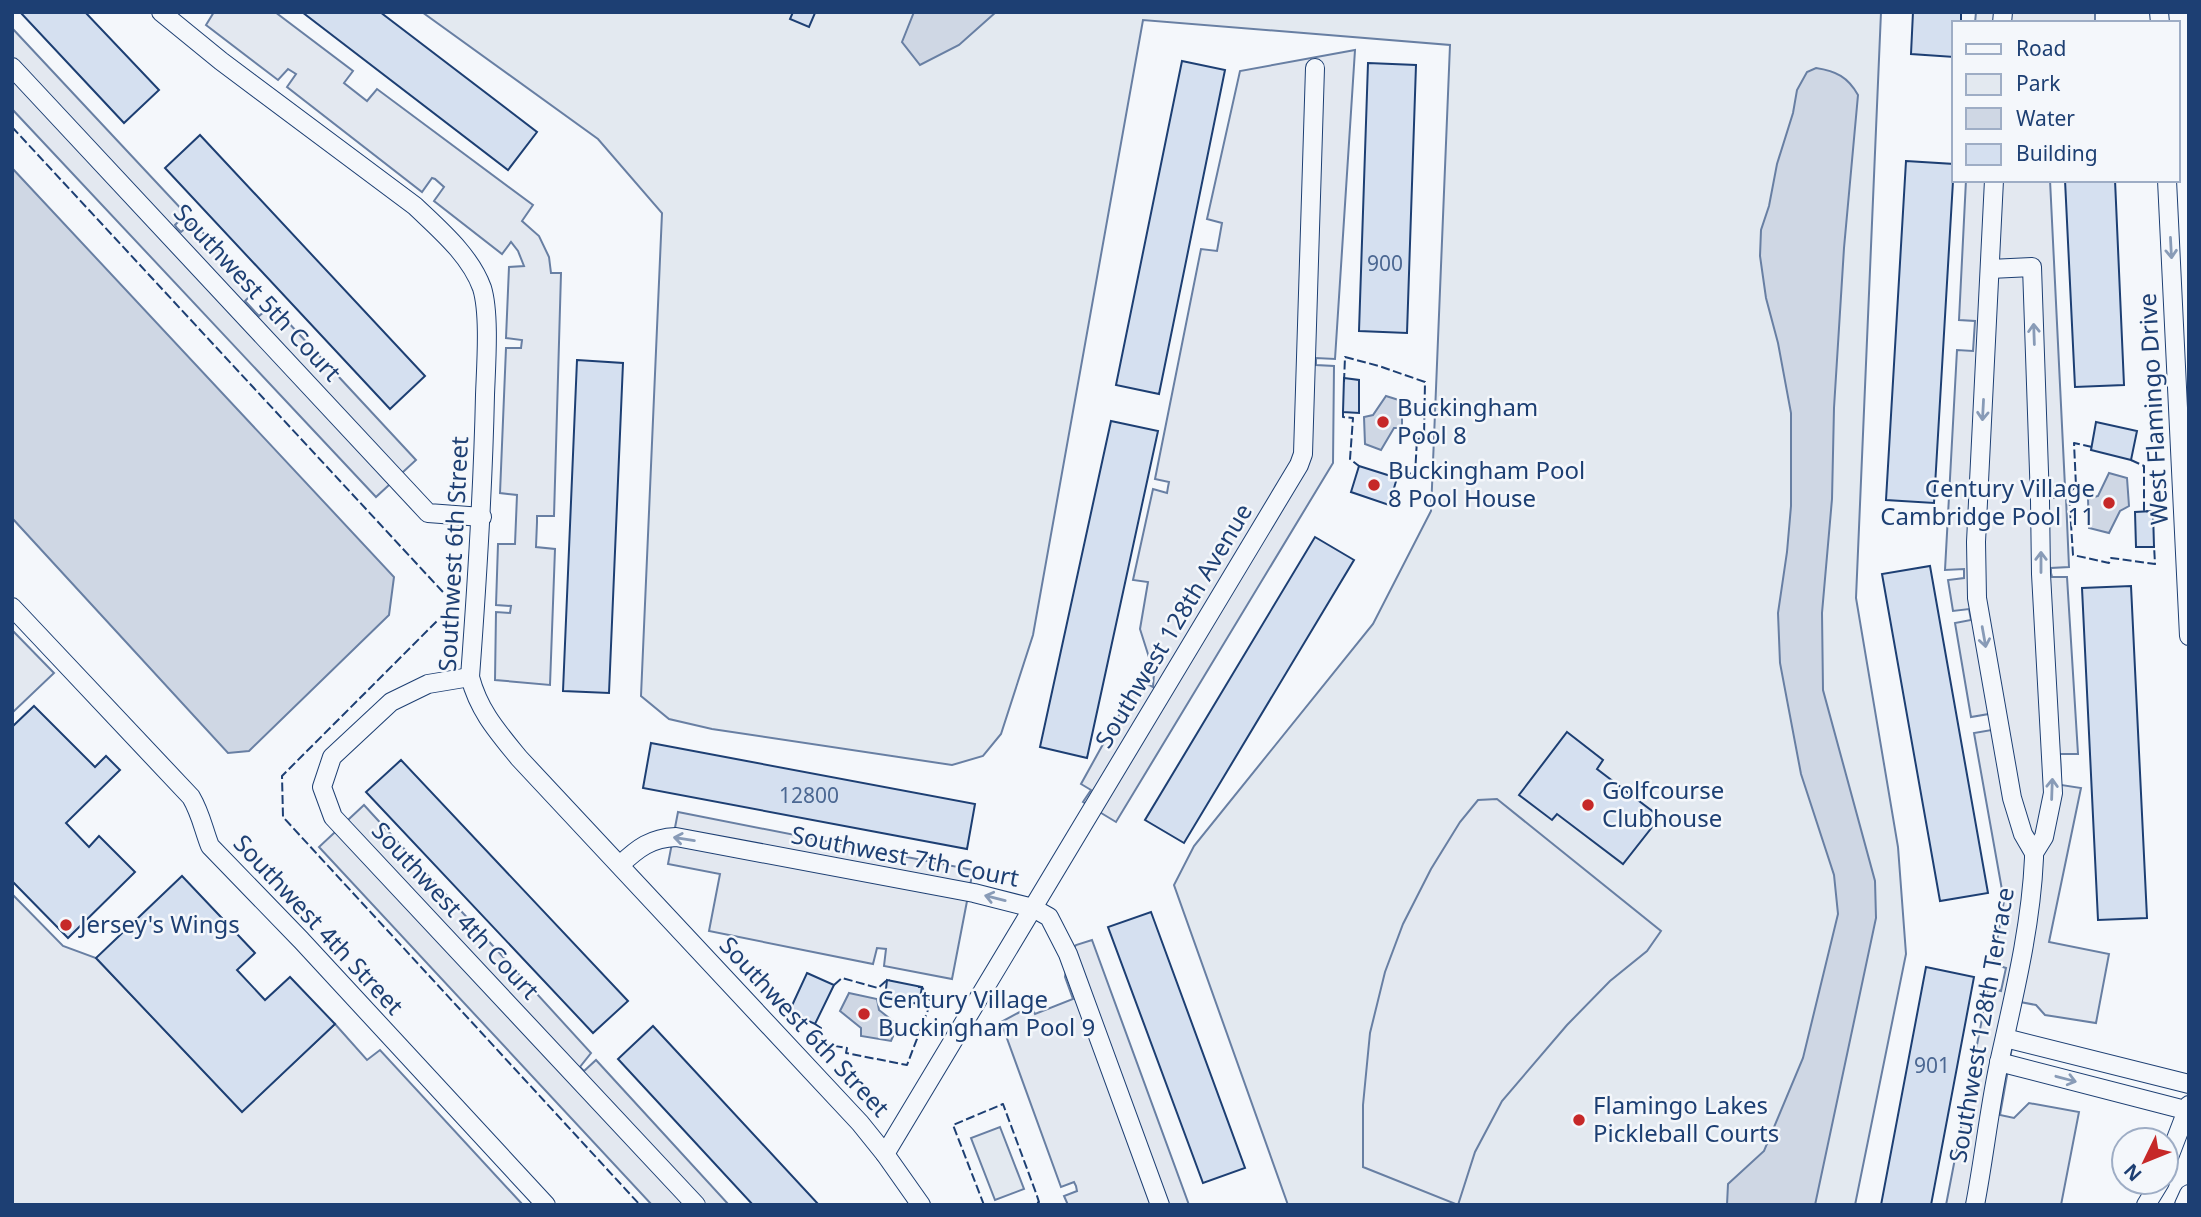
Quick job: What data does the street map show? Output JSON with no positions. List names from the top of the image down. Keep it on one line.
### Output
{"streets":{"street":["Southwest 5th Court","West Flamingo Drive","Southwest 6th Street","Southwest 128th Avenue","Southwest 7th Court","Southwest 4th Court","Southwest 4th Street","Southwest 128th Terrace"]},"crossings":[["Southwest 5th Court","Southwest 6th Street"],["Southwest 6th Street","Southwest 128th Avenue"],["Southwest 6th Street","Southwest 7th Court"],["Southwest 6th Street","Southwest 4th Court"],["Southwest 128th Avenue","Southwest 7th Court"]],"one_way":["West Flamingo Drive","Southwest 7th Court"],"places":["Buckingham Pool 8","Buckingham Pool 8 Pool House","Century Village Cambridge Pool 11","Golfcourse Clubhouse","Jersey's Wings","Century Village Buckingham Pool 9","Flamingo Lakes Pickleball Courts"],"house_numbers":["900","12800","901"],"legend":["Road","Park","Water","Building"],"north":"bottom left"}
